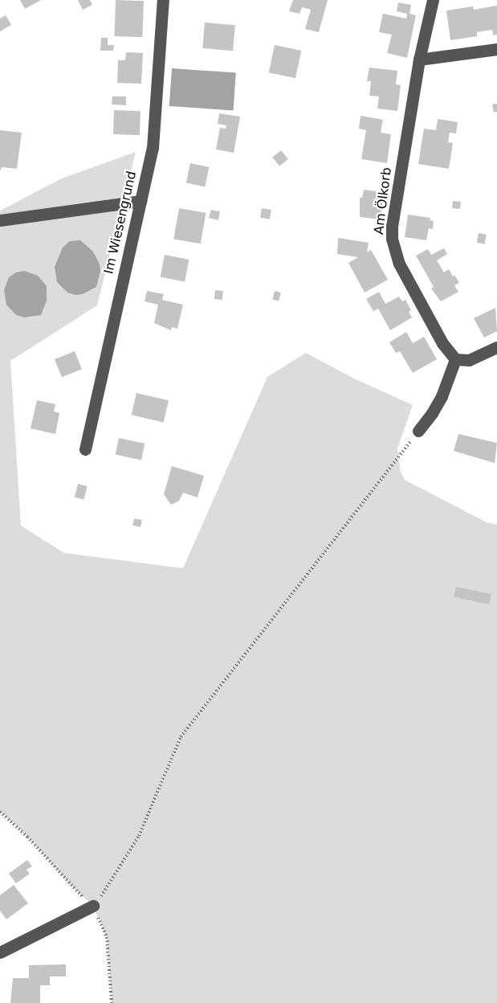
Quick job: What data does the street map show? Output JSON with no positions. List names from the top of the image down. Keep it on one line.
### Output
{"streets":{"street":["Am Ölkorb","Im Wiesengrund"]}}
